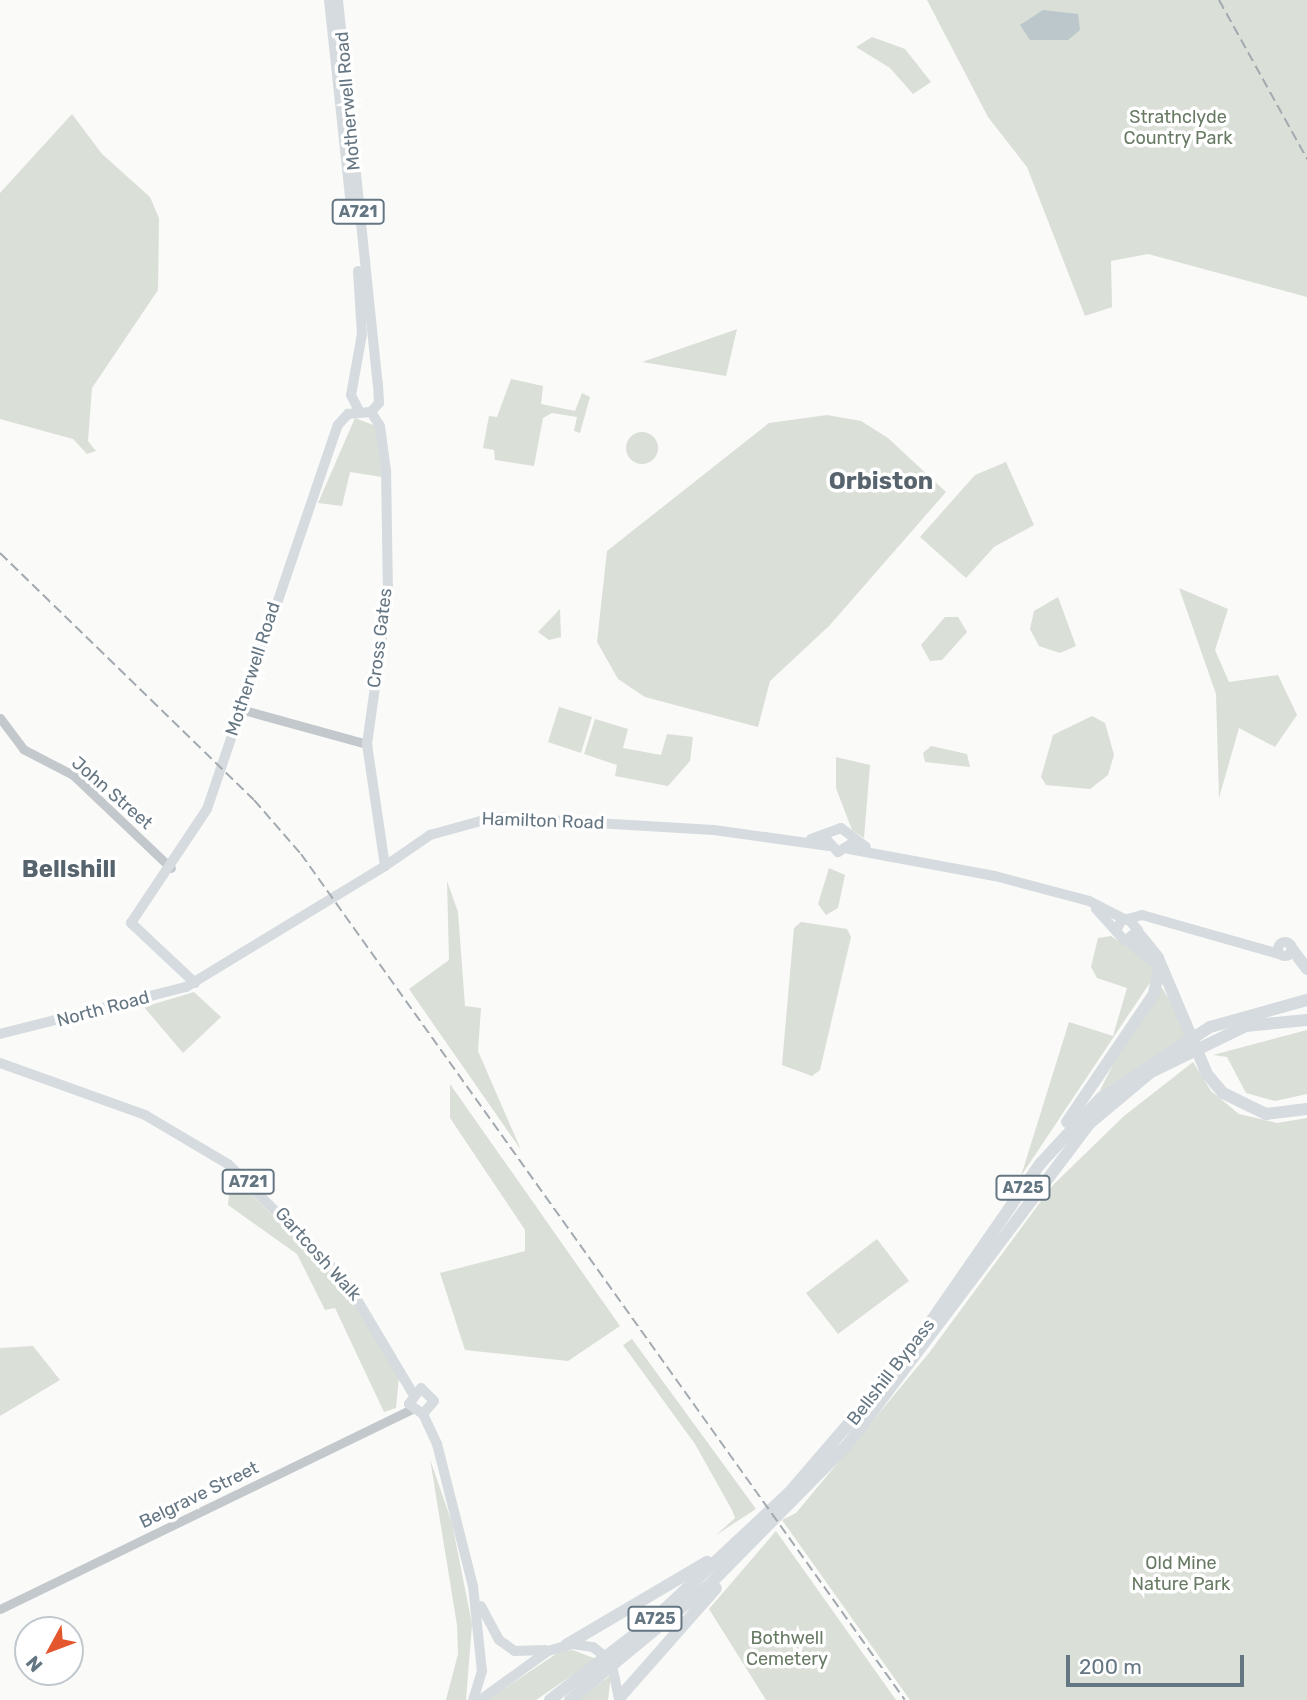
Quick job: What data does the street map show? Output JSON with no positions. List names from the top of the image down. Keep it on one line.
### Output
{"streets":{"highway":["A725","Bellshill Bypass"],"main road":["Motherwell Road","A721","Cross Gates","Hamilton Road","North Road","Gartcosh Walk"],"street":["John Street","Belgrave Street"]},"crossings":[["Motherwell Road","Cross Gates"],["Motherwell Road","John Street"],["Motherwell Road","Hamilton Road"],["Motherwell Road","North Road"],["A721","Gartcosh Walk"],["Cross Gates","Hamilton Road"],["Hamilton Road","North Road"],["A725","Bellshill Bypass"],["Gartcosh Walk","Belgrave Street"]],"districts":["Orbiston","Bellshill"],"parks":["Strathclyde Country Park","Old Mine Nature Park","Bothwell Cemetery"],"scale_bar":"200 m","north":"bottom left"}
